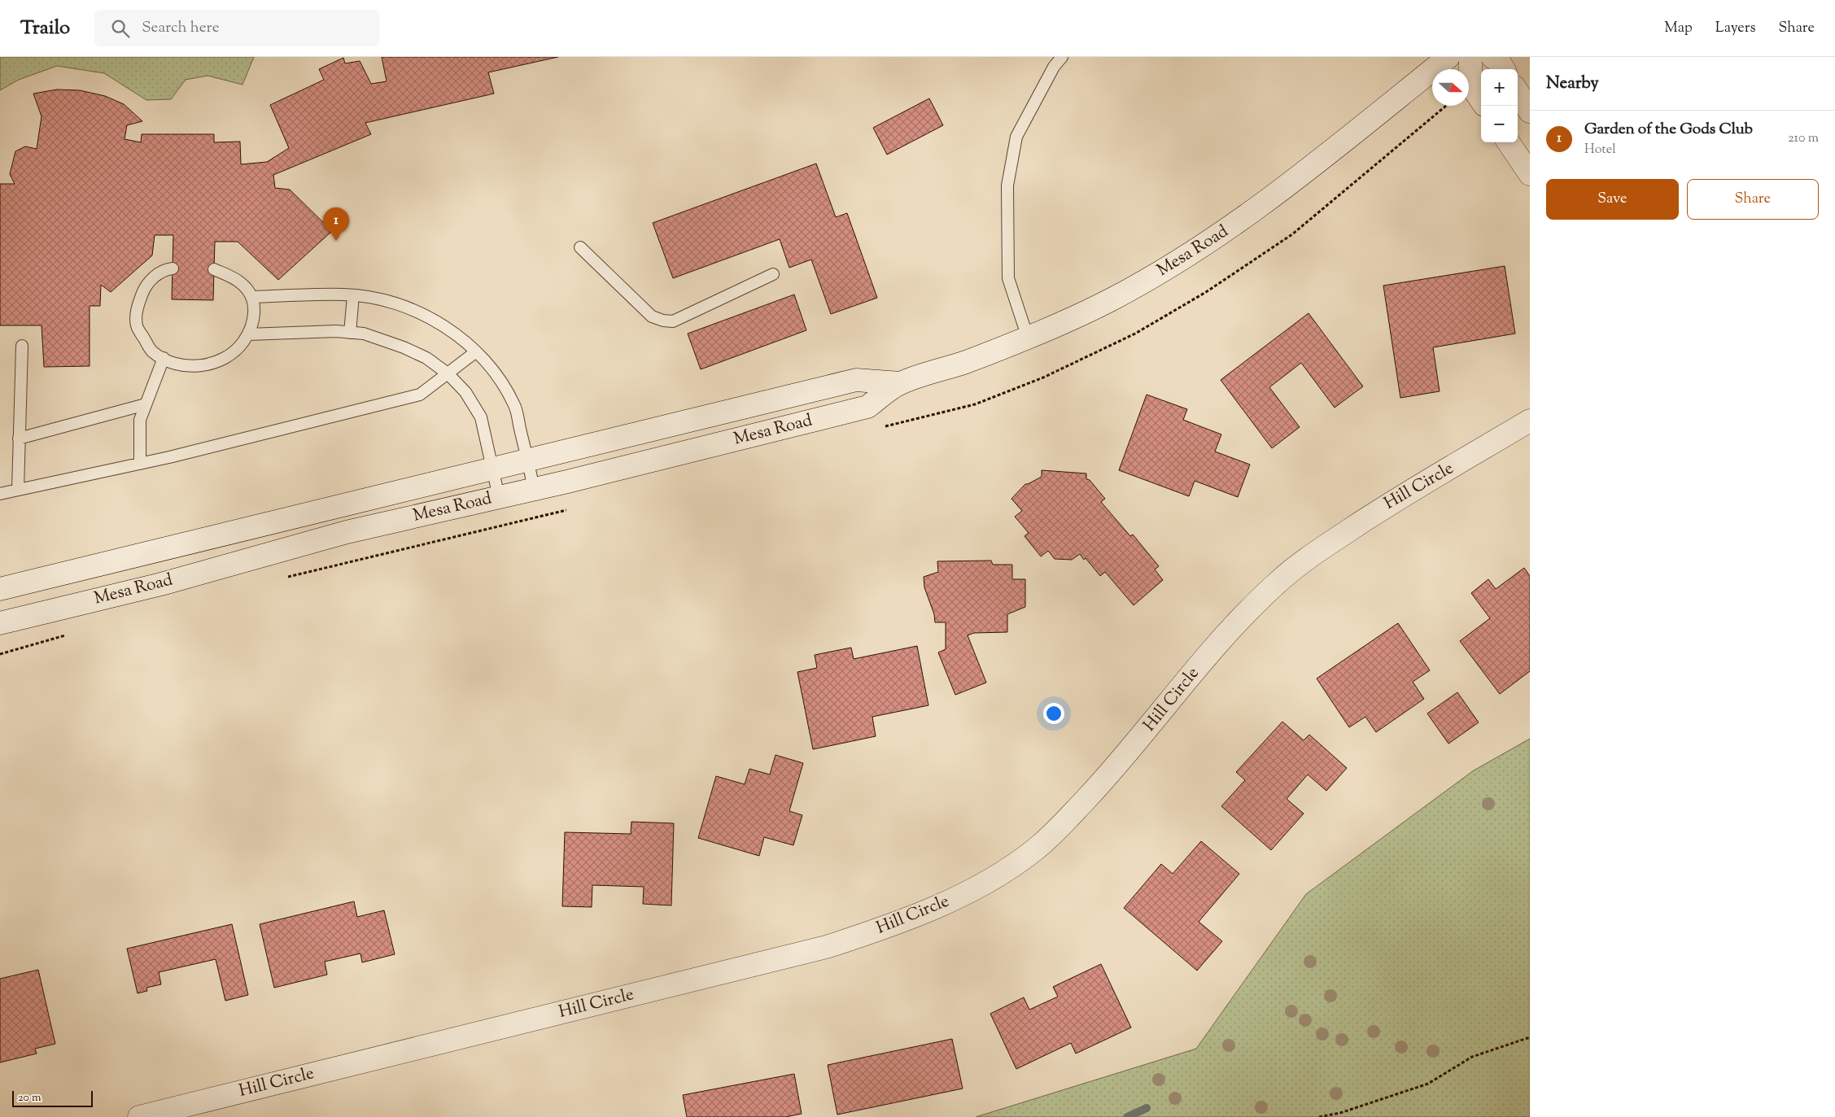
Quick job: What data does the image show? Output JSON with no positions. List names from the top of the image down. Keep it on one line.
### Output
{"streets":{"main road":["Mesa Road","Hill Circle"]},"scale_bar":"20 m","north":"right","page":{"header":"Trailo","search":"Search here","nav":["Map","Layers","Share"],"heading":"Nearby","map_buttons":["+","−"],"list":[{"mark":"1","name":"Garden of the Gods Club","note":"Hotel","value":"210 m"}],"buttons":["Save","Share"],"pins":"1","scale":"20 m"}}
